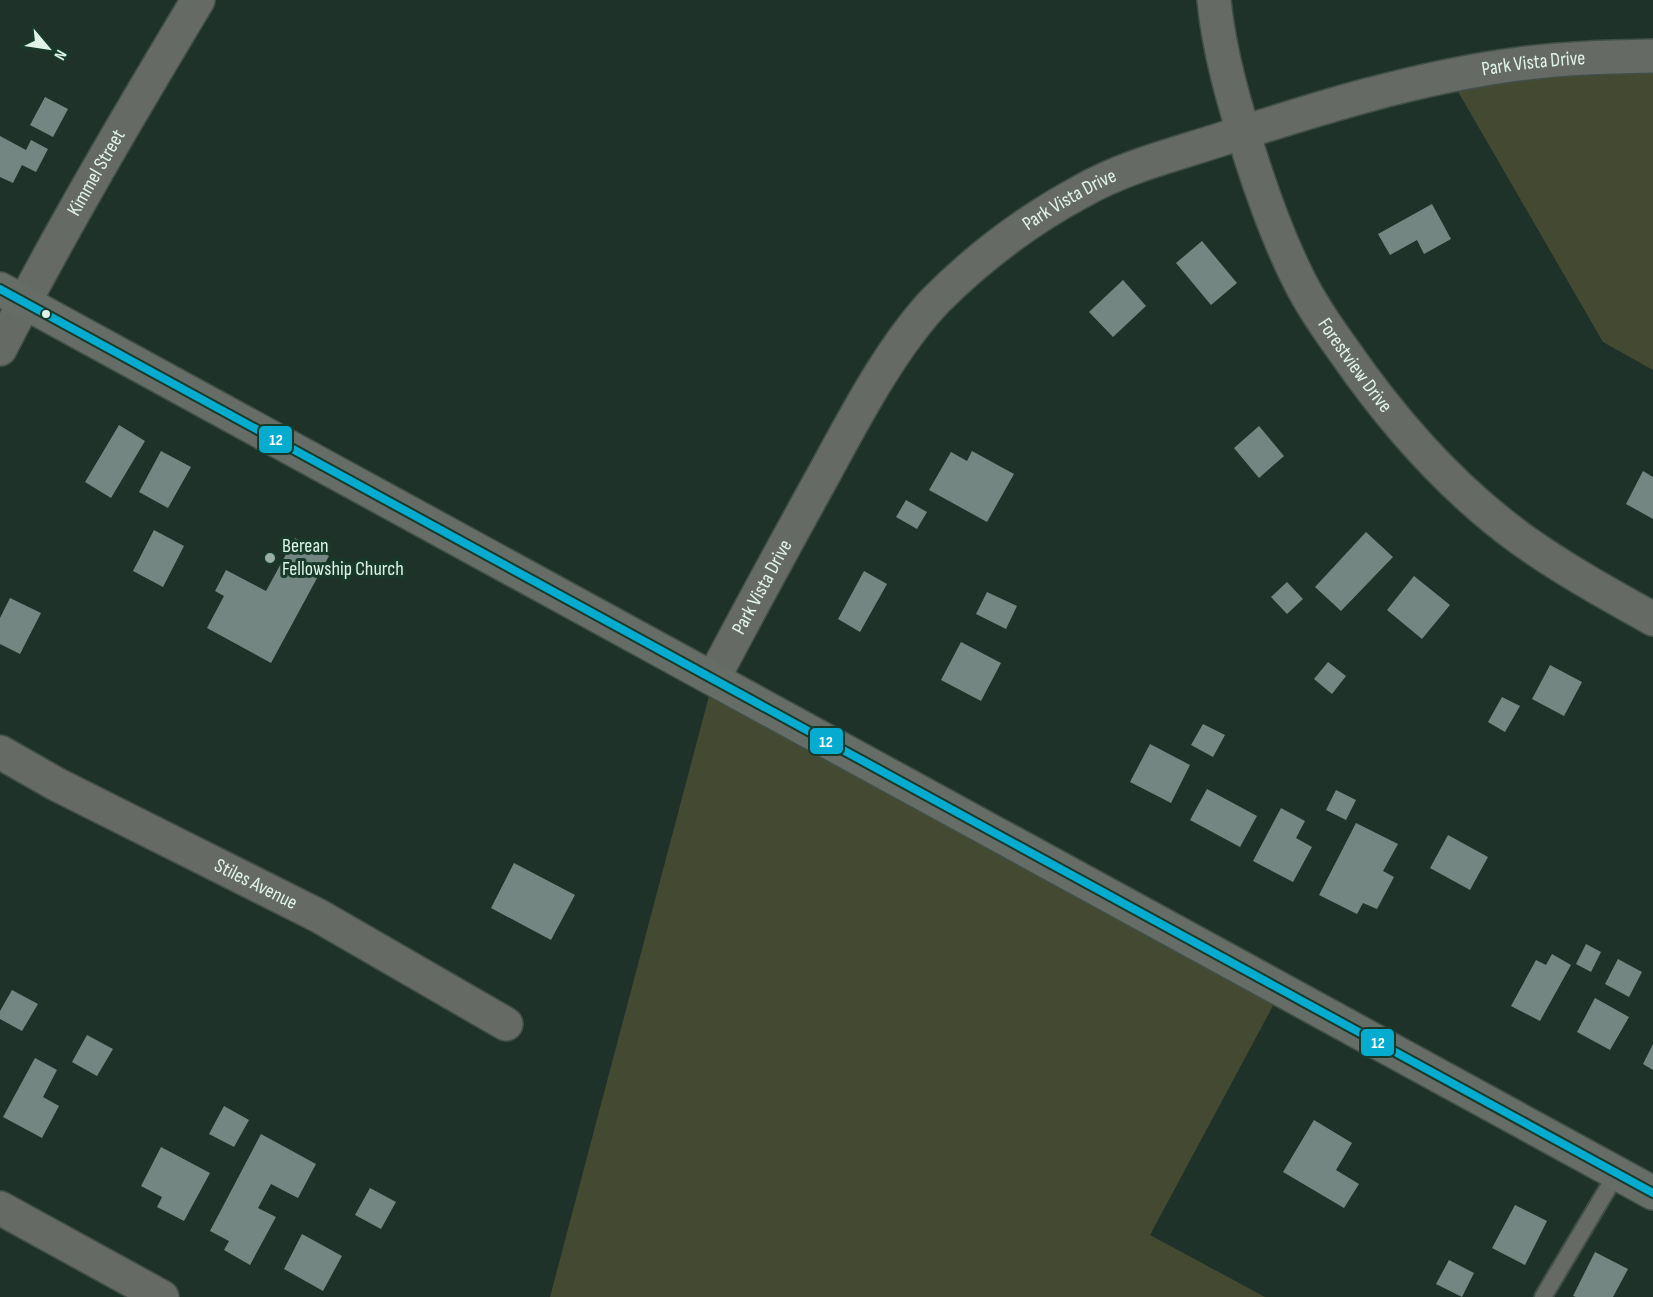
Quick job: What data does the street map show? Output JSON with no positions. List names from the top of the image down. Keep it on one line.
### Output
{"streets":{"street":["Park Vista Drive","Kimmel Street","Forestview Drive","Stiles Avenue"]},"crossings":[["Park Vista Drive","Forestview Drive"]],"places":["Berean Fellowship Church"],"lines":["transit line 12"],"north":"bottom right"}
